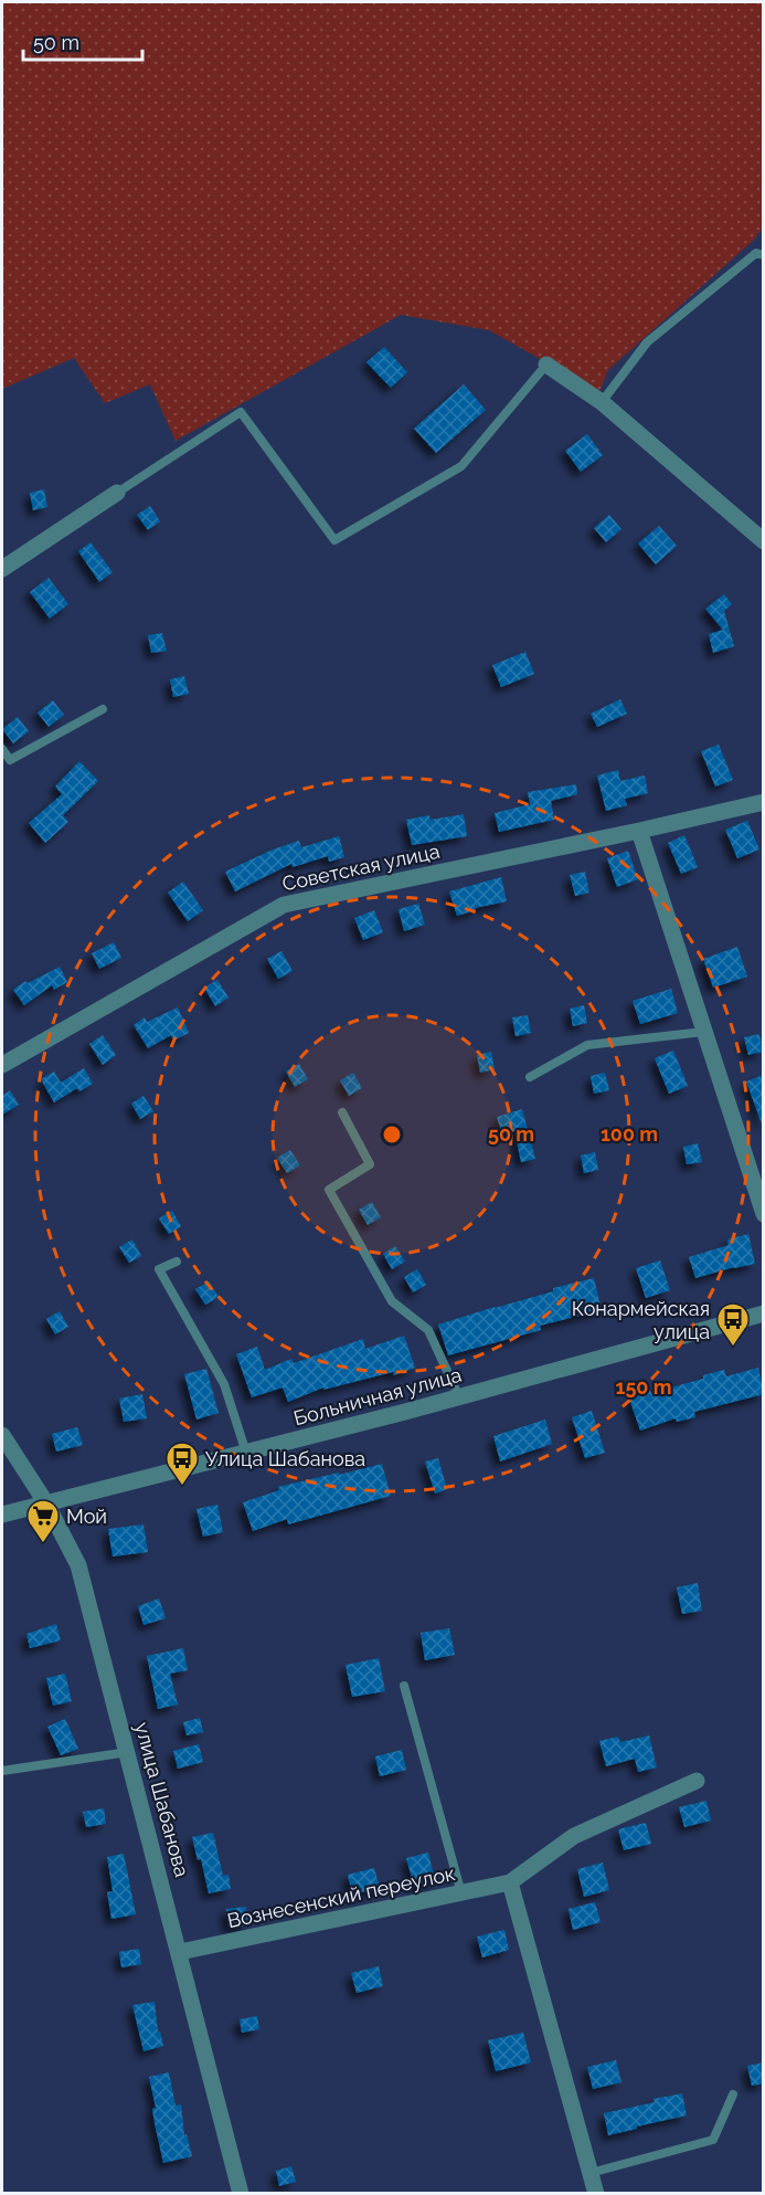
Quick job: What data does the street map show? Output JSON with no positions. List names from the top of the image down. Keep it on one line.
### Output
{"streets":{"street":["Советская улица","Больничная улица","улица Шабанова","Вознесенский переулок"]},"crossings":[["Больничная улица","улица Шабанова"],["улица Шабанова","Вознесенский переулок"]],"places":{"bus stop":["Конармейская улица","Улица Шабанова"],"supermarket":["Мой"]},"scale_bar":"50 m","rings":["50 m","100 m","150 m"]}
